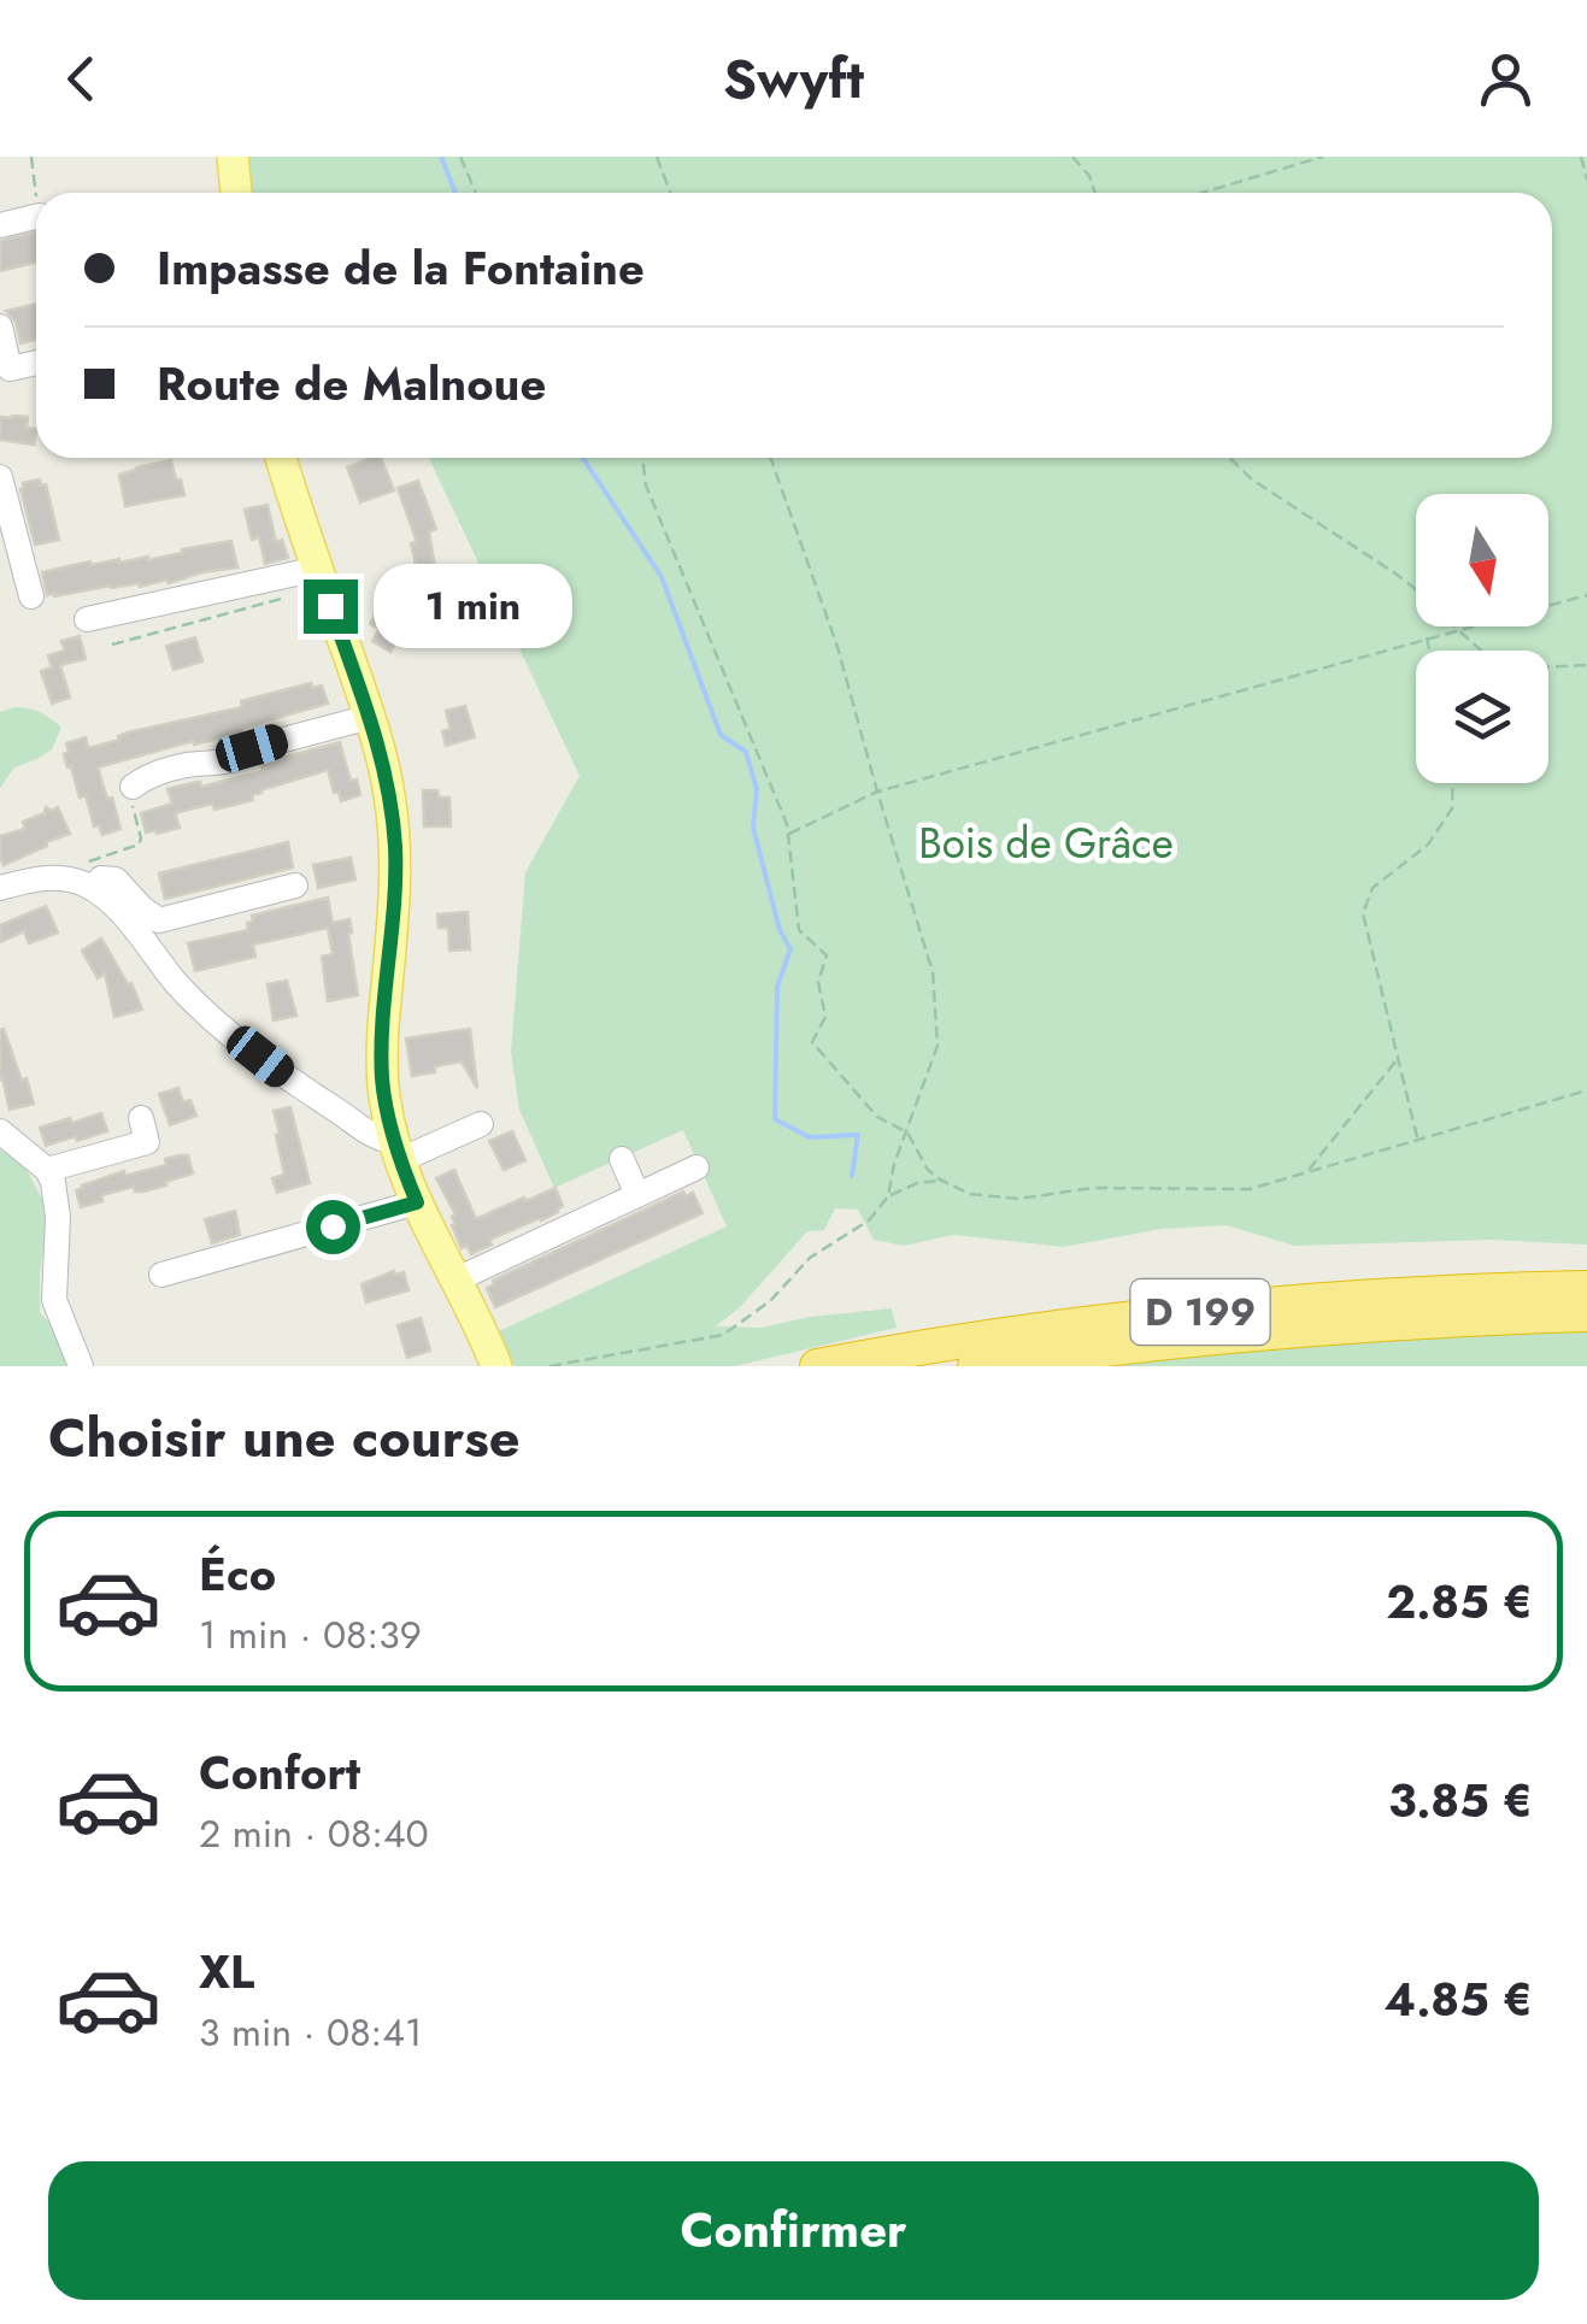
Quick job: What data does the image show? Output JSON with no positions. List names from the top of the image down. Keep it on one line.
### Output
{"streets":{"highway":["D 199"]},"parks":["Bois de Grâce"],"north":"bottom","page":{"header":"Swyft","banner":["Impasse de la Fontaine","Route de Malnoue"],"bubble":"1 min","heading":"Choisir une course","list":[{"name":"Éco","note":"1 min · 08:39","value":"2.85 €"},{"name":"Confort","note":"2 min · 08:40","value":"3.85 €"},{"name":"XL","note":"3 min · 08:41","value":"4.85 €"}],"buttons":"Confirmer"}}
